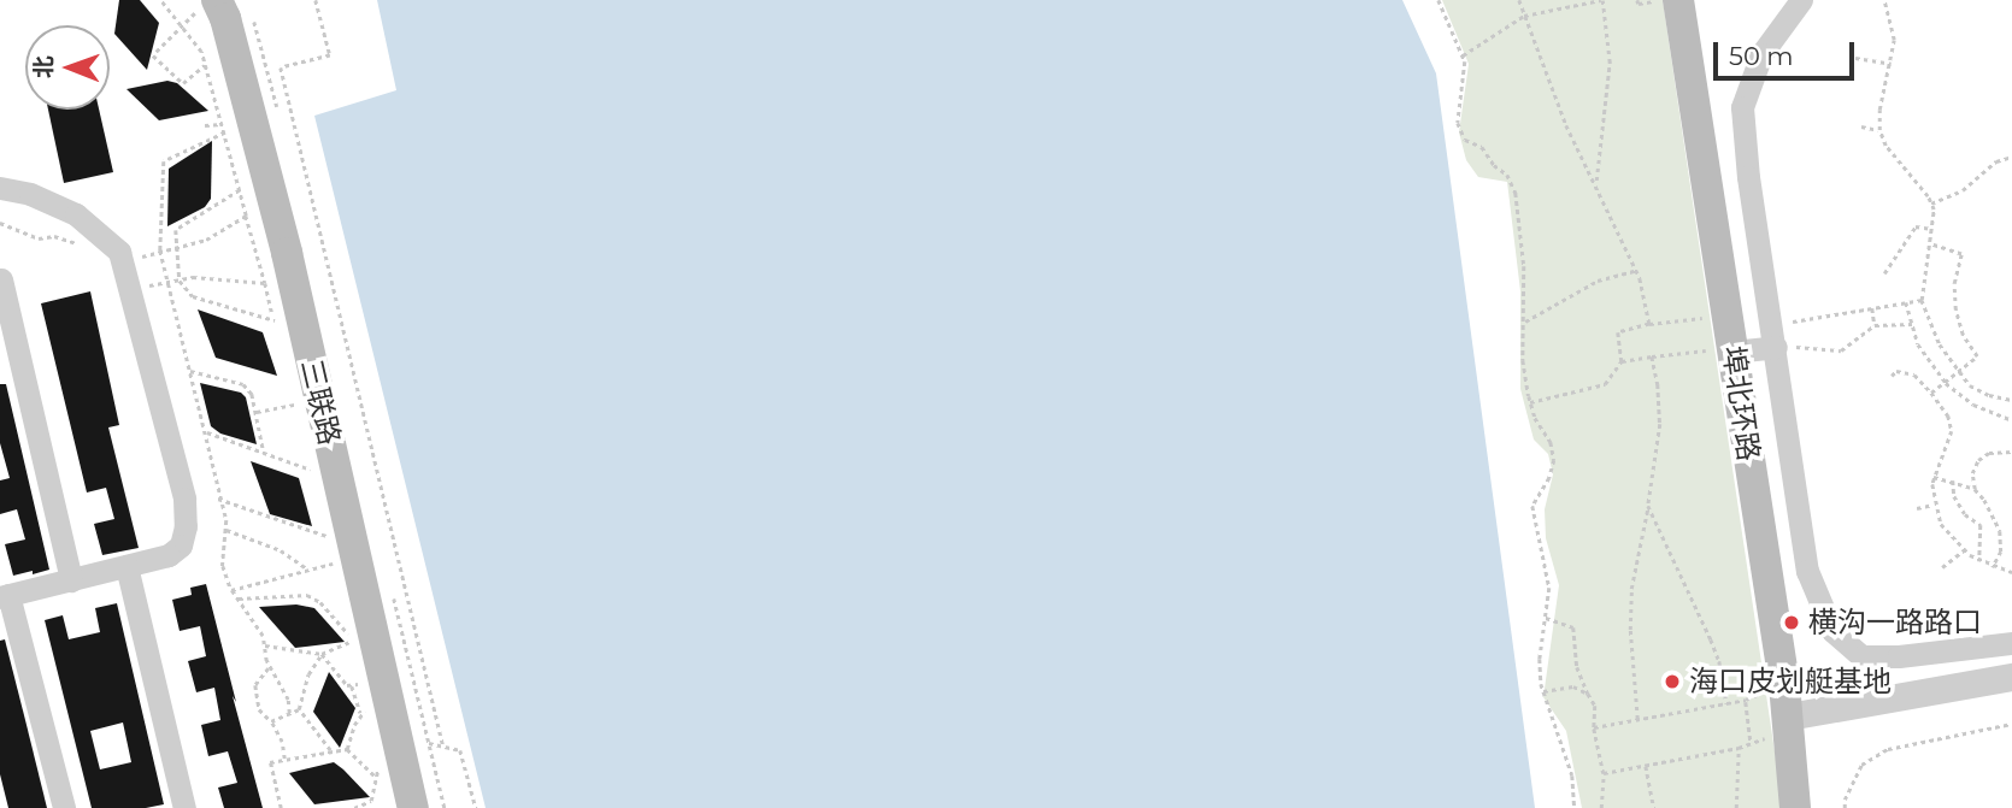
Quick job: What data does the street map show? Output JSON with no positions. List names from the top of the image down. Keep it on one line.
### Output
{"streets":{"main road":["三联路","埠北环路"]},"places":["横沟一路路口","海口皮划艇基地"],"scale_bar":"50 m","north":"left"}
